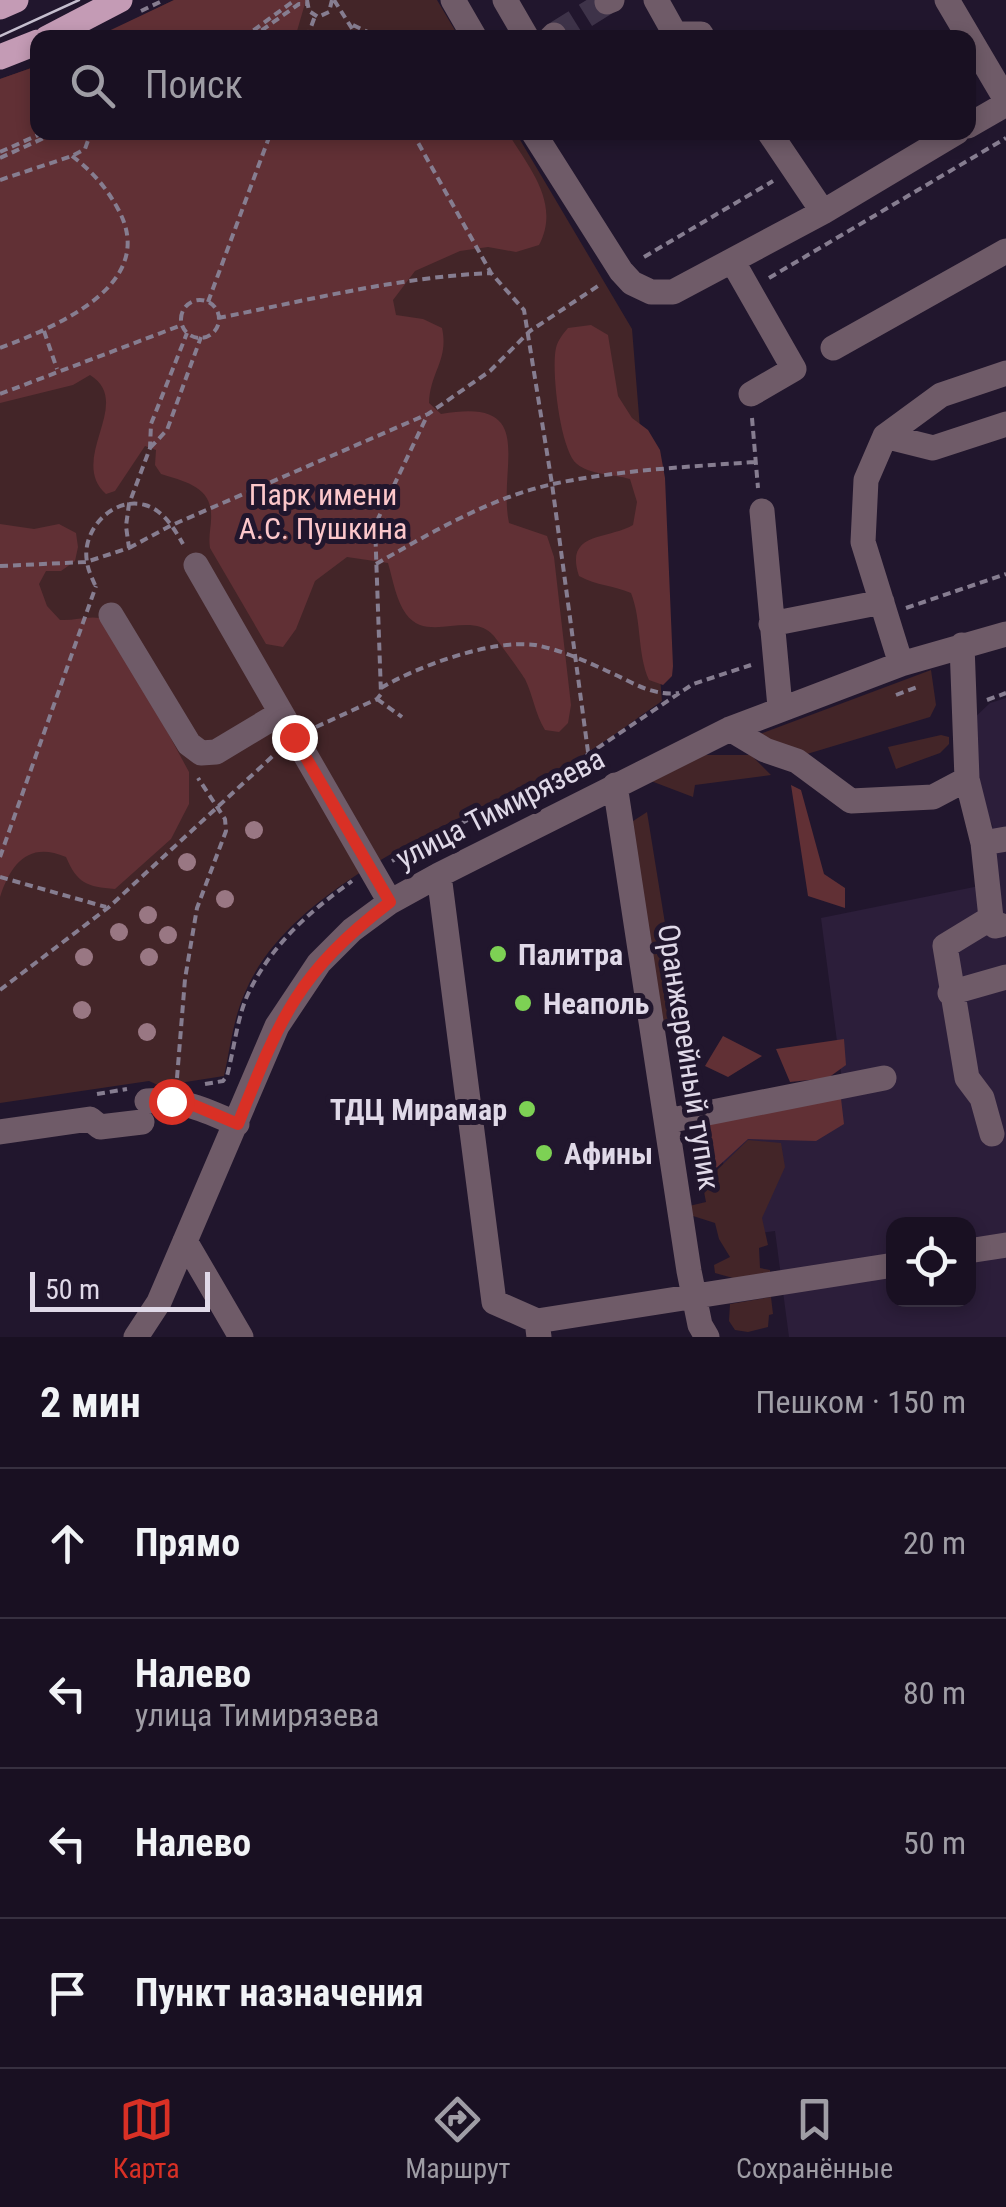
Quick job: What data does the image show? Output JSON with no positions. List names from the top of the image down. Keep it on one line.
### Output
{"streets":{"street":["улица Тимирязева","Оранжерейный тупик"]},"crossings":[["улица Тимирязева","Оранжерейный тупик"]],"parks":["Парк имени А.С. Пушкина"],"places":["Палитра","Неаполь","ТДЦ Мирамар","Афины"],"scale_bar":"50 m","page":{"search":"Поиск","scale":"50 m","heading":["2 мин","Пешком · 150 m"],"list":[["Прямо","20 m"],["Налево","улица Тимирязева","80 m"],["Налево","50 m"],"Пункт назначения"],"nav":["Карта","Маршрут","Сохранённые"]}}
